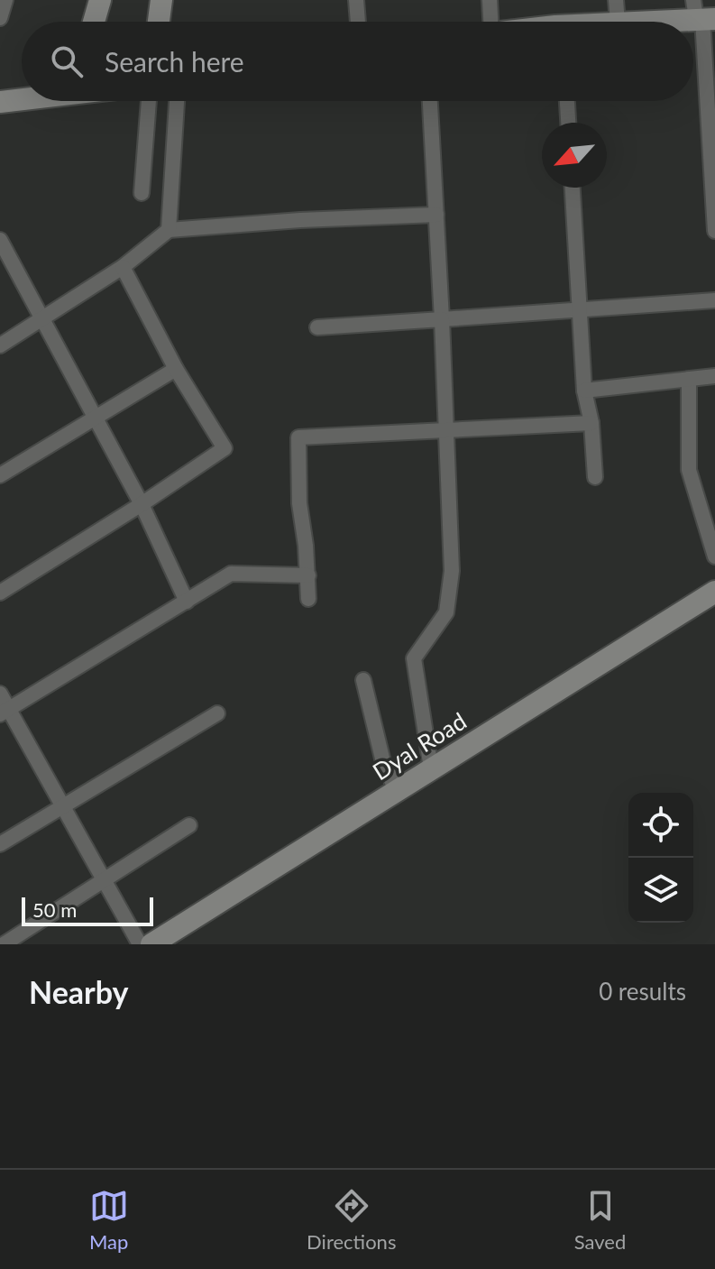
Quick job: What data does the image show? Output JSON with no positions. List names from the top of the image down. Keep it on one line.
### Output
{"streets":{"street":["Dyal Road"]},"scale_bar":"50 m","north":"bottom left","page":{"search":"Search here","scale":"50 m","heading":["Nearby","0 results"],"nav":["Map","Directions","Saved"]}}
